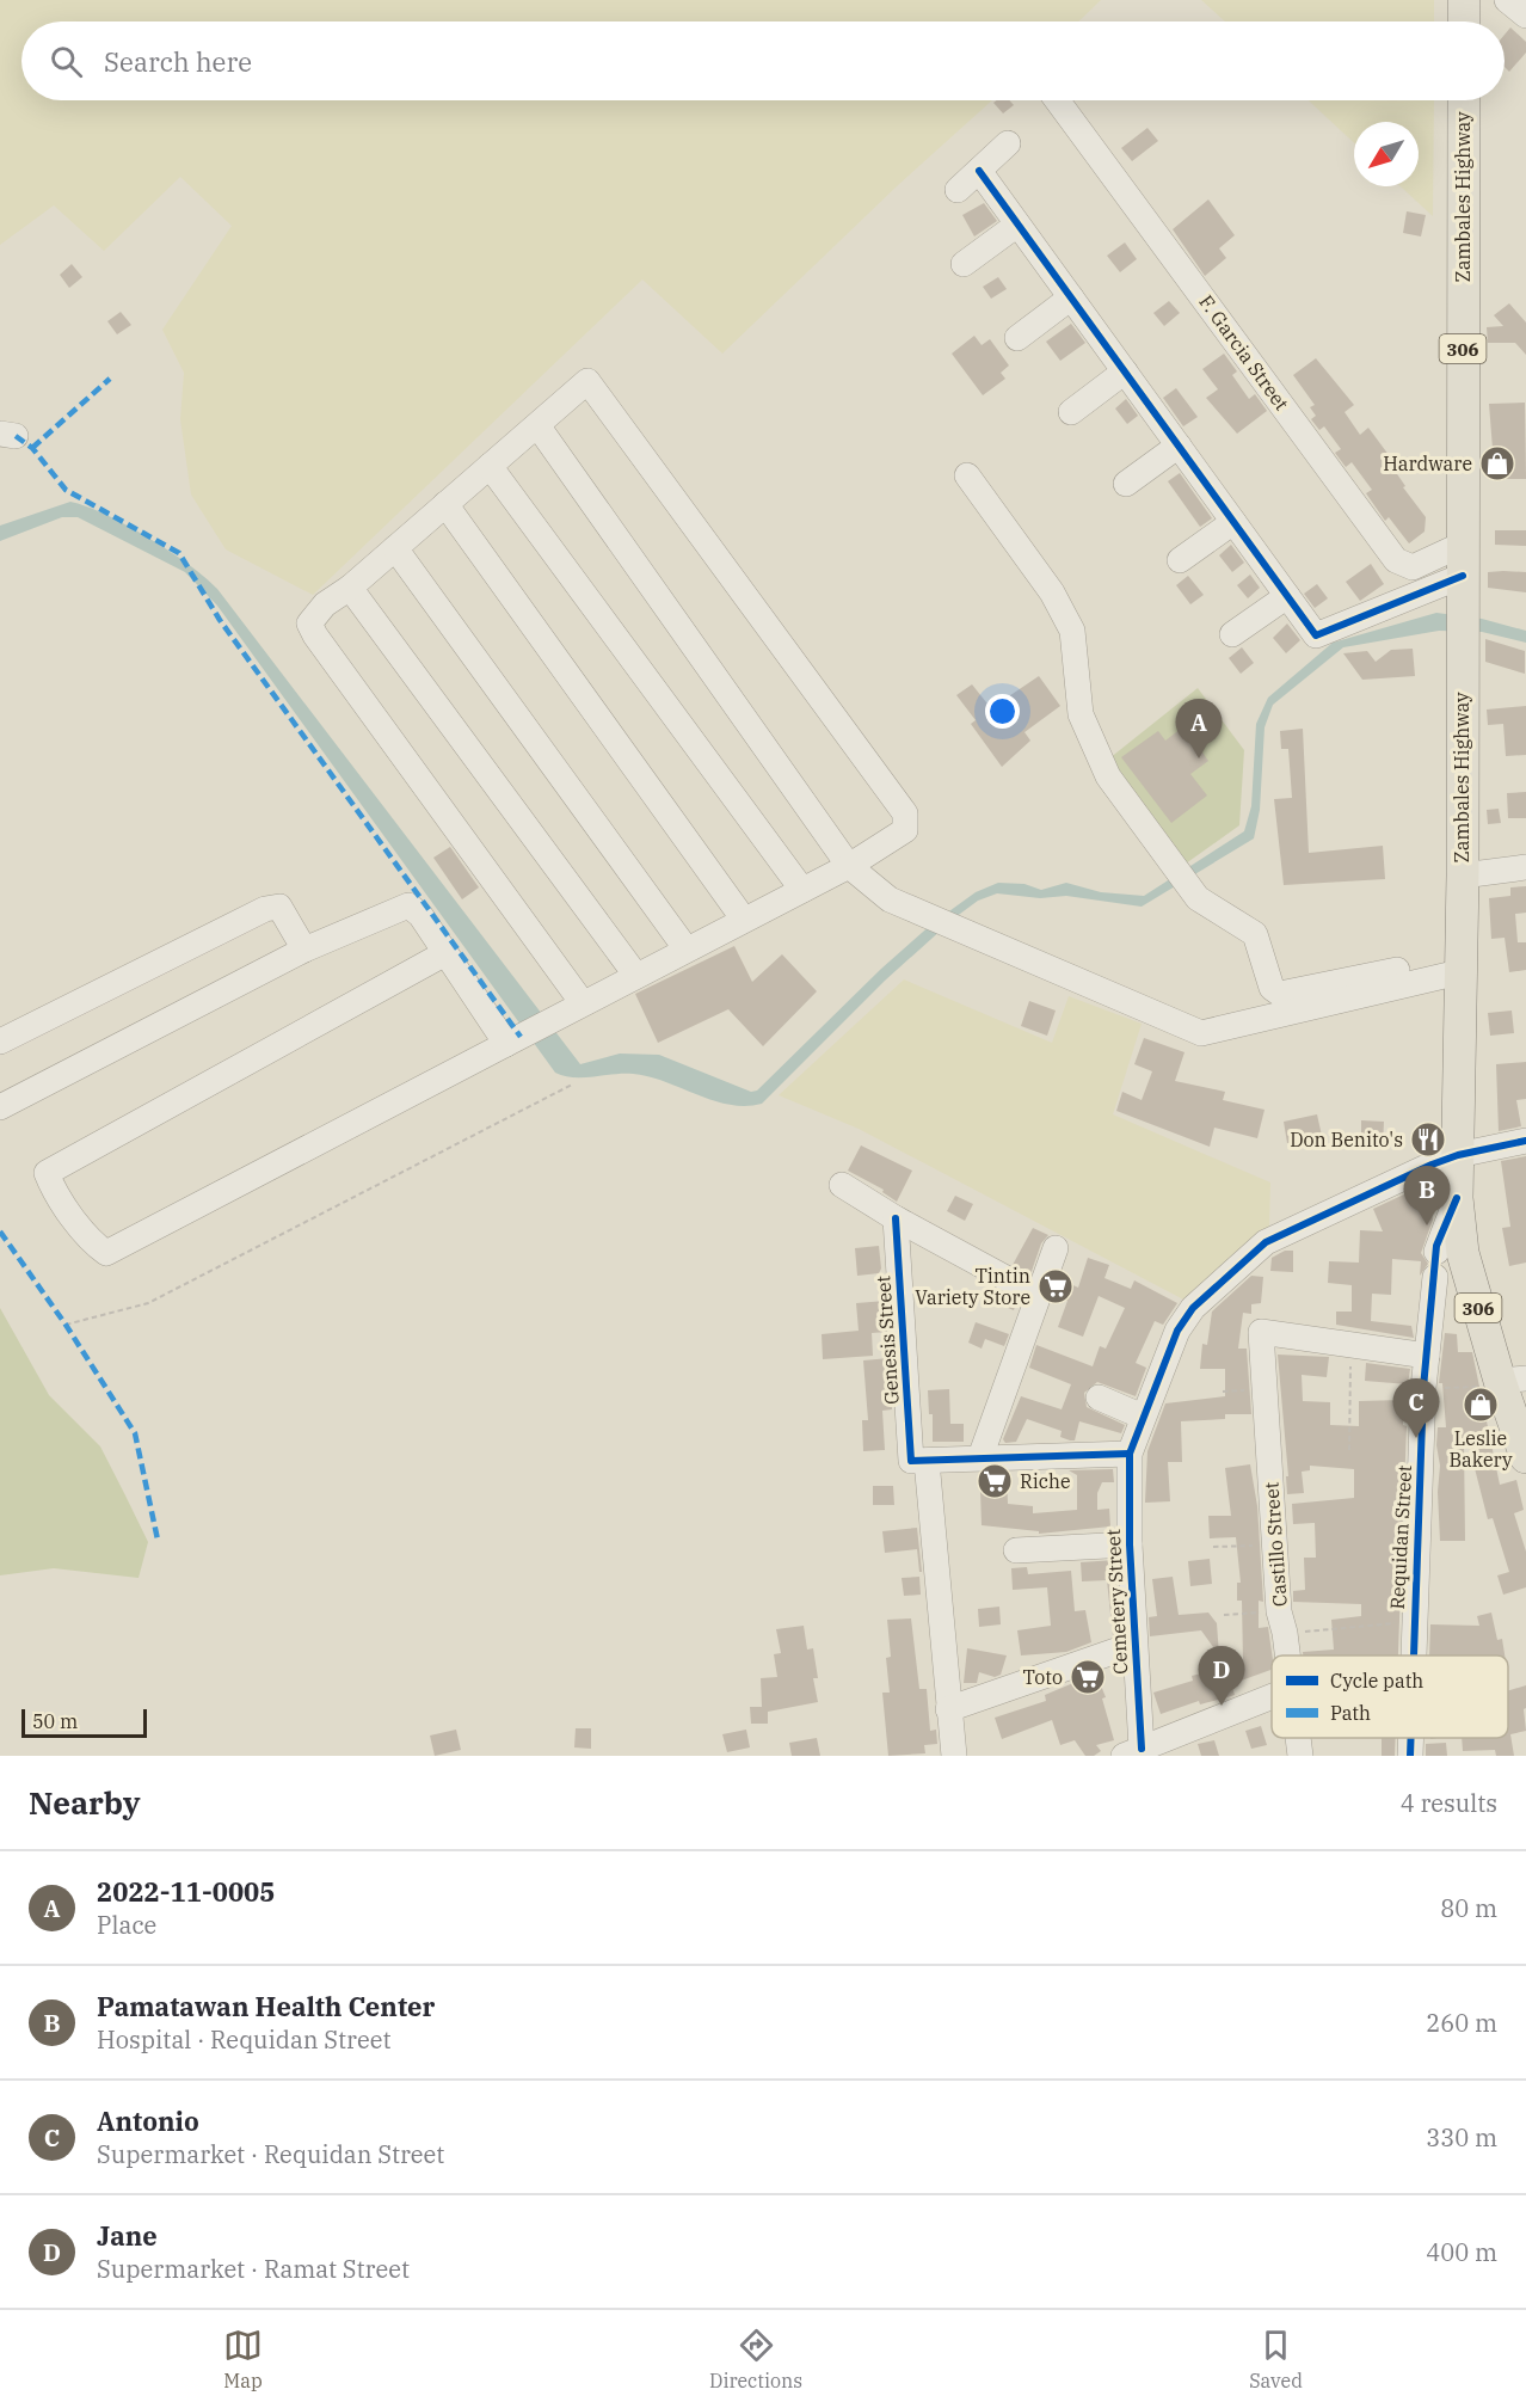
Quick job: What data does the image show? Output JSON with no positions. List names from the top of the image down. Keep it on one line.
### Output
{"streets":{"main road":["Zambales Highway","306"],"street":["F. Garcia Street","Genesis Street","Requidan Street","Castillo Street","Cemetery Street"]},"crossings":[["Zambales Highway","F. Garcia Street"],["Zambales Highway","Cemetery Street"]],"places":{"shop":["Hardware","Leslie Bakery"],"restaurant":["Don Benito's"],"supermarket":["Tintin Variety Store","Riche","Toto"]},"legend":["Cycle path","Path"],"scale_bar":"50 m","north":"bottom left","page":{"search":"Search here","pins":["A","B","C","D"],"scale":"50 m","heading":["Nearby","4 results"],"list":[{"mark":"A","name":"2022-11-0005","note":"Place","value":"80 m"},{"mark":"B","name":"Pamatawan Health Center","note":"Hospital · Requidan Street","value":"260 m"},{"mark":"C","name":"Antonio","note":"Supermarket · Requidan Street","value":"330 m"},{"mark":"D","name":"Jane","note":"Supermarket · Ramat Street","value":"400 m"}],"nav":["Map","Directions","Saved"]}}
